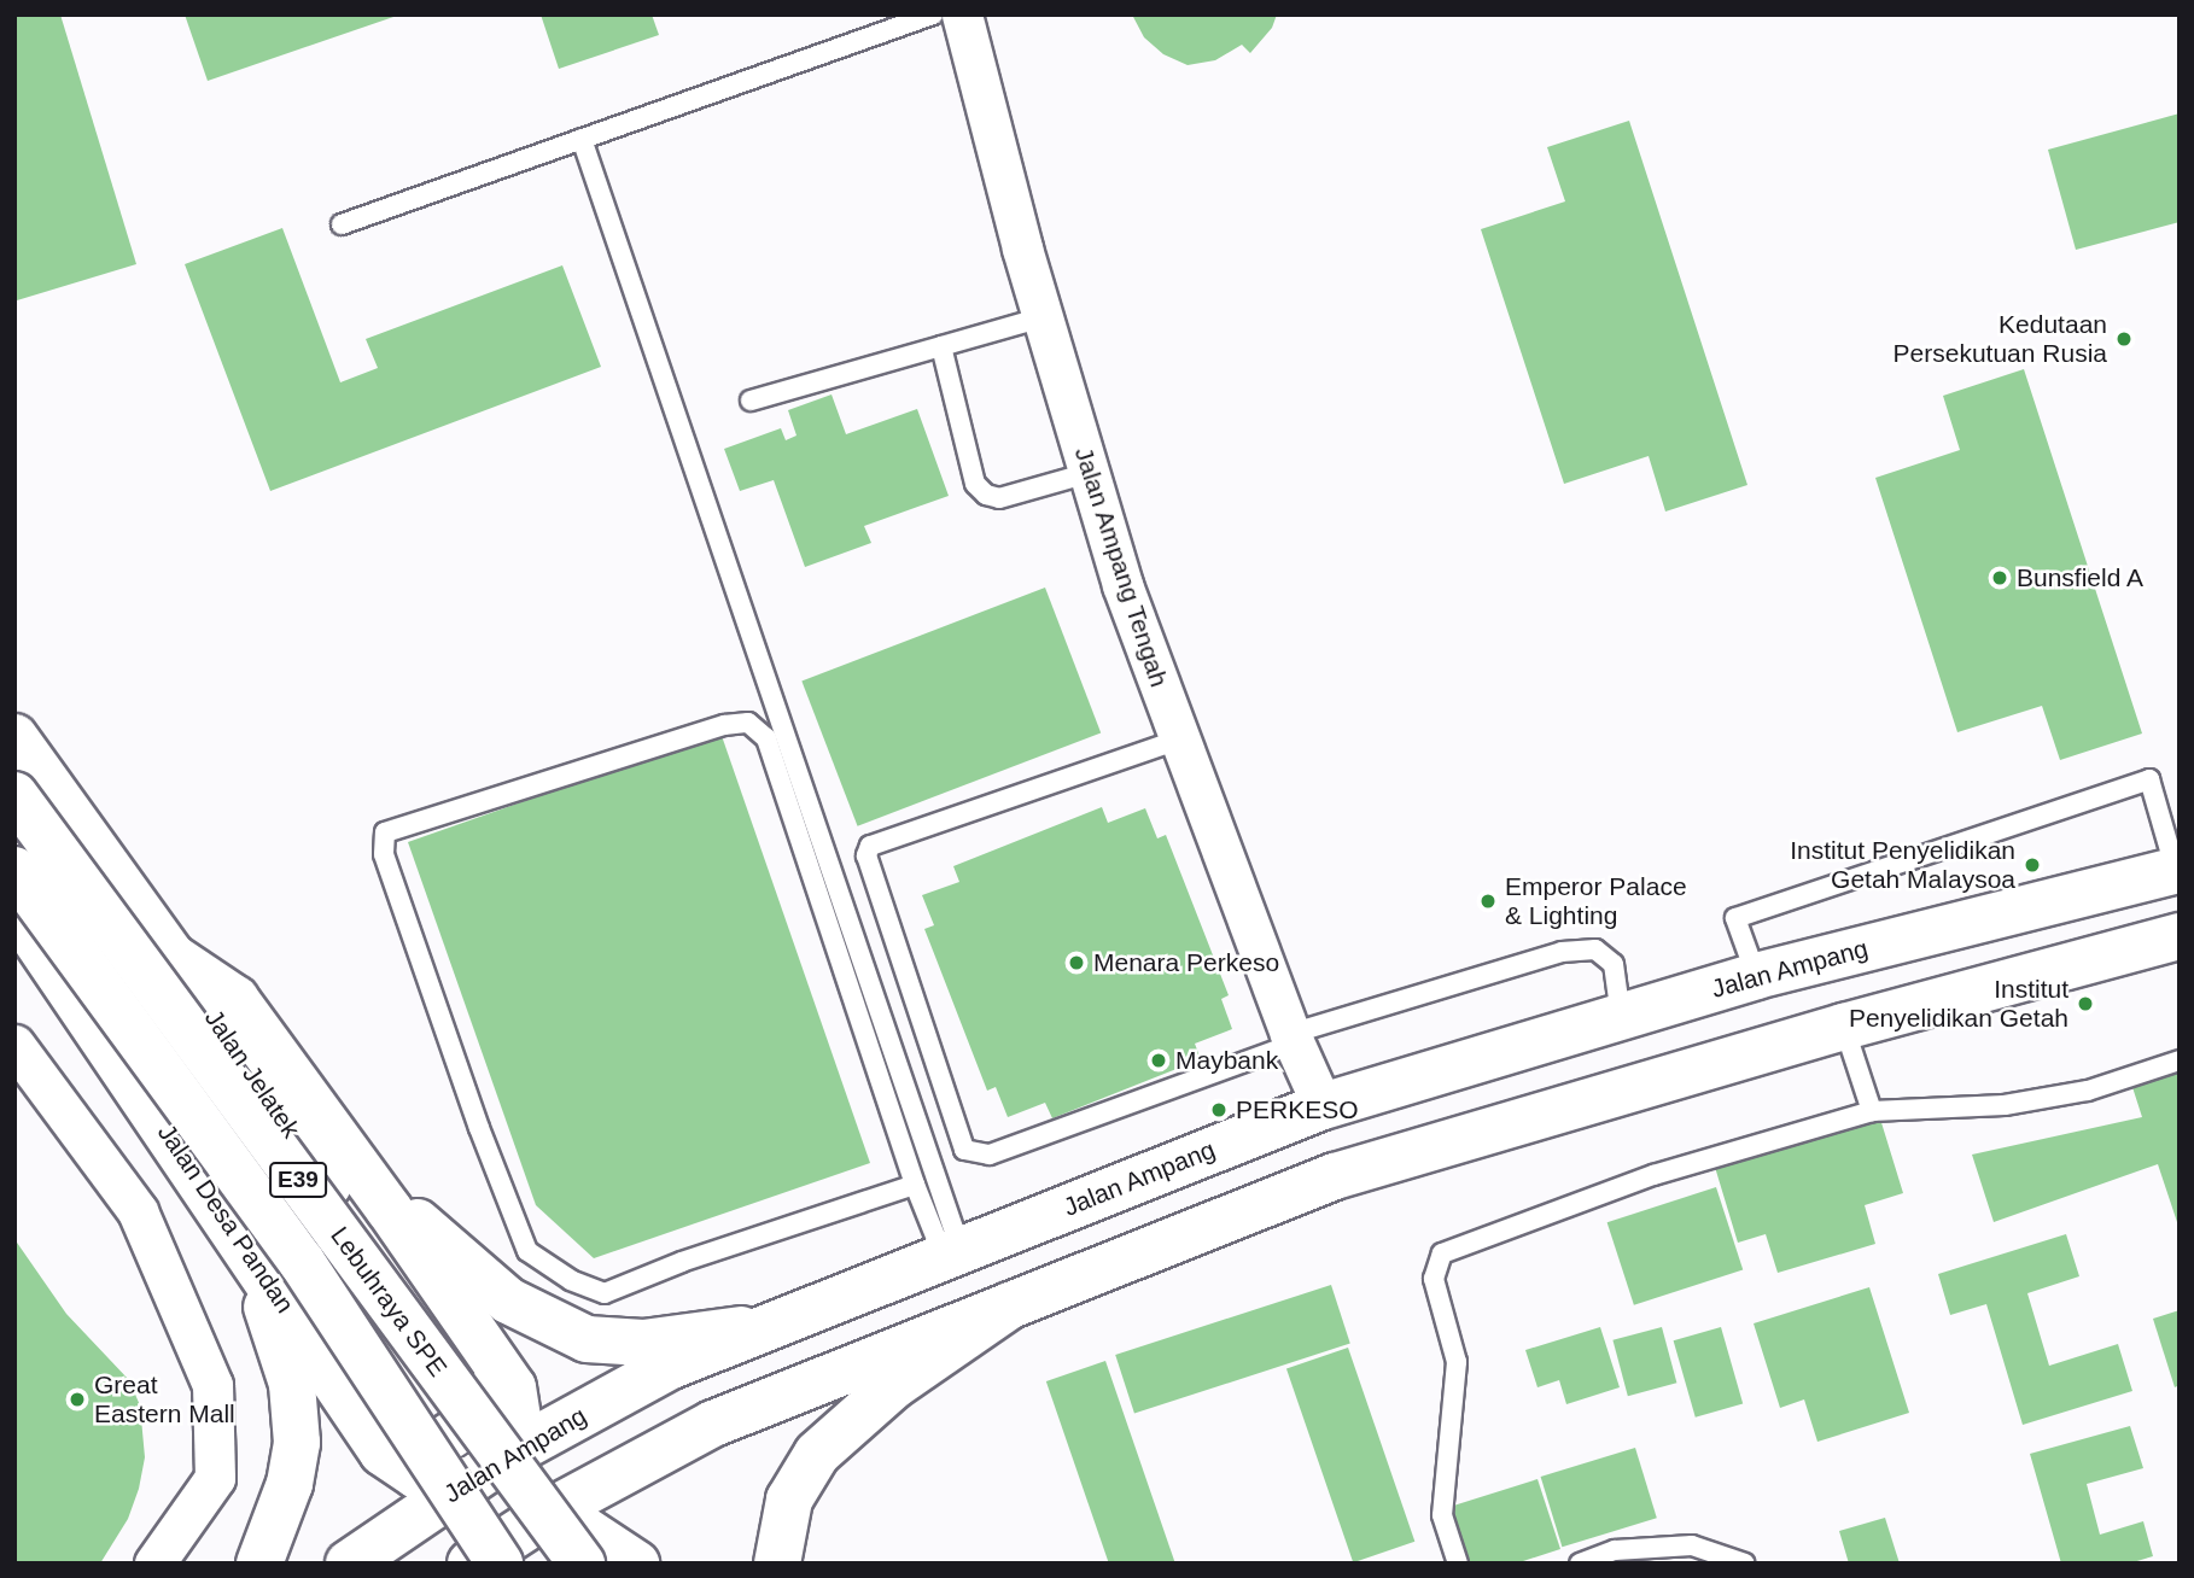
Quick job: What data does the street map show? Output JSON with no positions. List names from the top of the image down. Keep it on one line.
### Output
{"streets":{"main road":["Jalan Ampang","Jalan Jelatek","E39","Jalan Desa Pandan","Lebuhraya SPE"],"street":["Jalan Ampang Tengah"]},"crossings":[["Jalan Ampang Tengah","Jalan Ampang"],["Jalan Ampang","Jalan Desa Pandan"],["Jalan Desa Pandan","Lebuhraya SPE"]],"places":["Kedutaan Persekutuan Rusia","Bunsfield A","Institut Penyelidikan Getah Malaysoa","Emperor Palace & Lighting","Menara Perkeso","Institut Penyelidikan Getah","Maybank","PERKESO","Great Eastern Mall"]}
